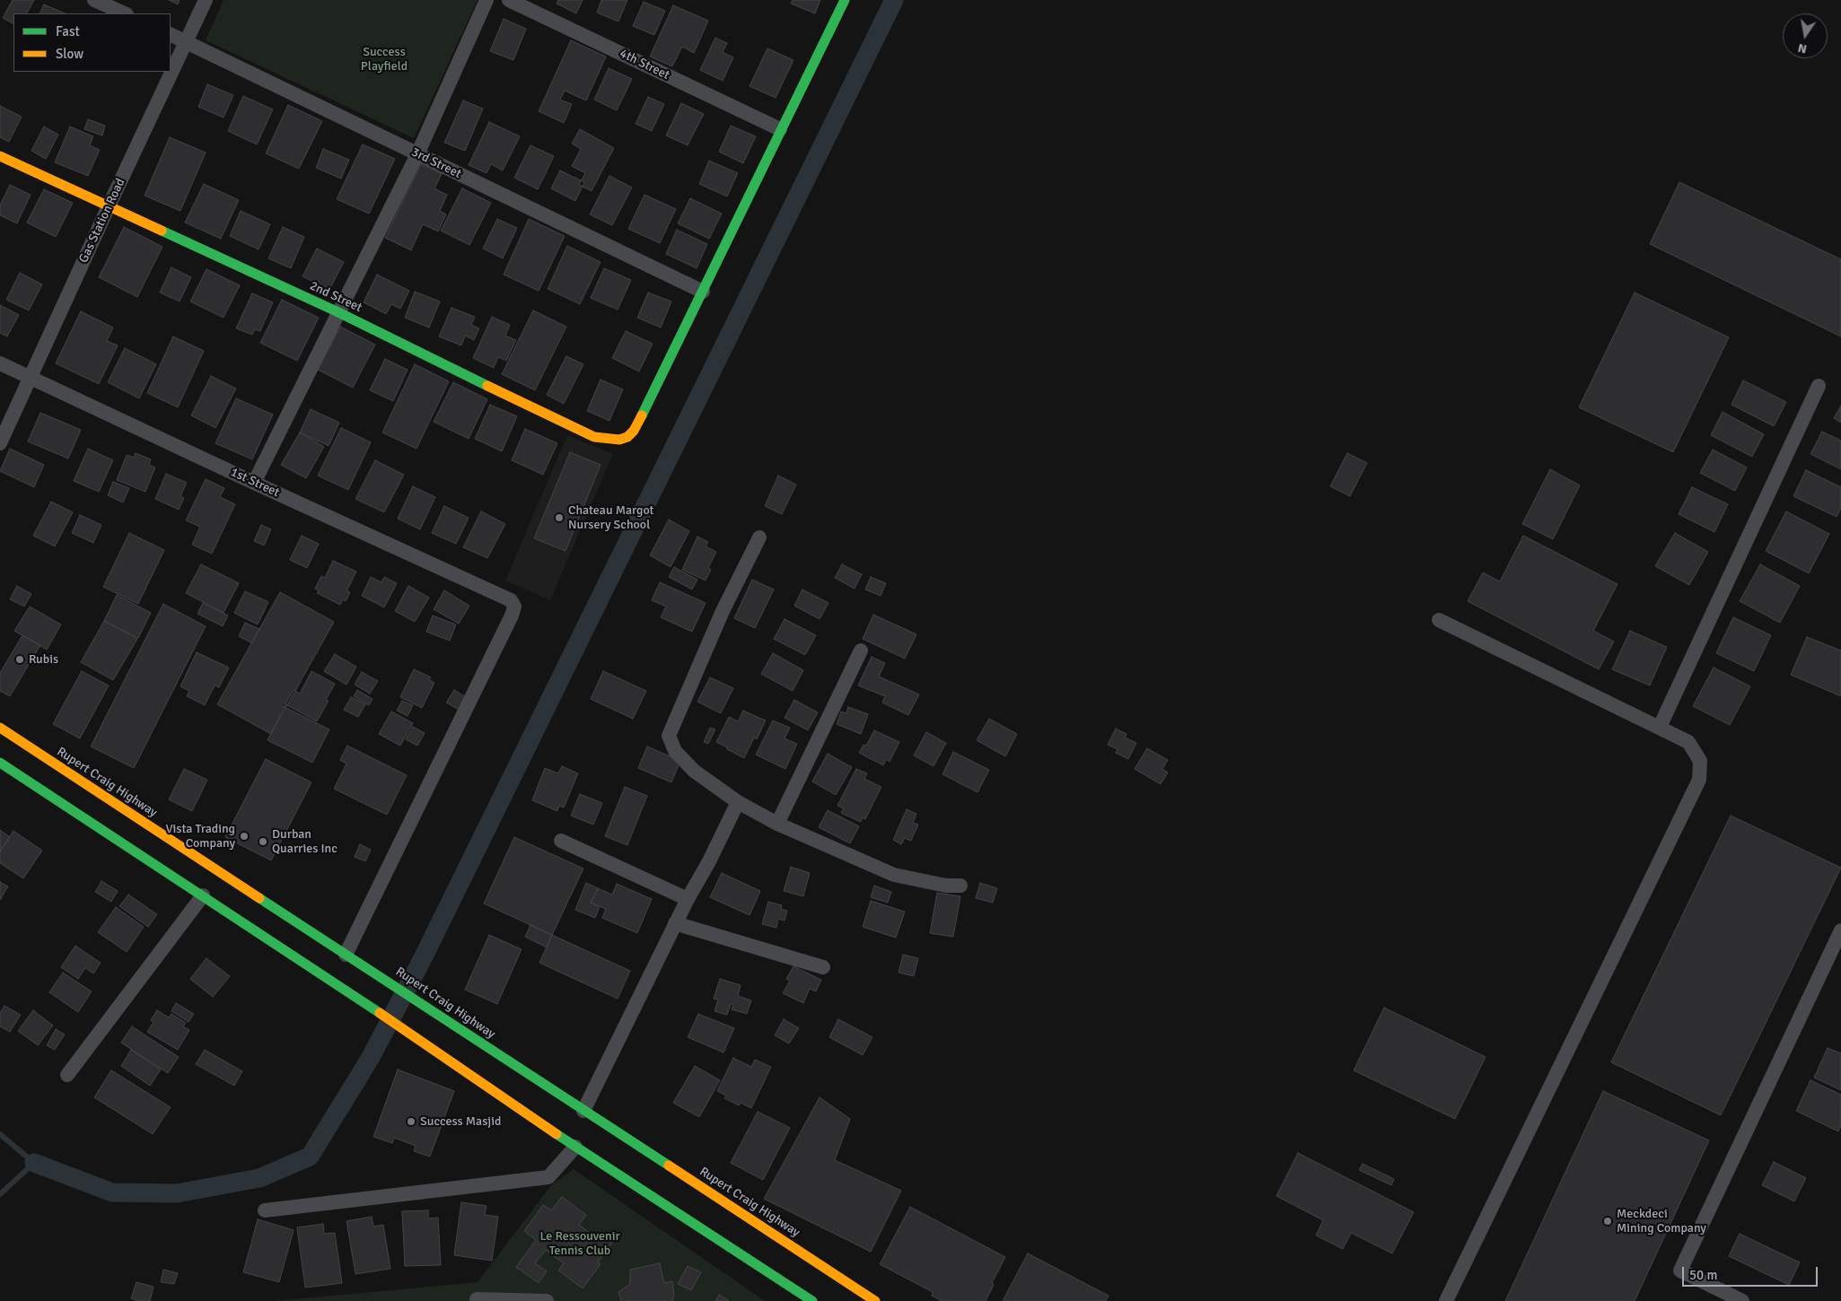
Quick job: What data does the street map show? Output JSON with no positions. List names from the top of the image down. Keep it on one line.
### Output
{"streets":{"main road":["2nd Street","Rupert Craig Highway"],"street":["4th Street","3rd Street","Gas Station Road","1st Street"]},"crossings":[["3rd Street","Gas Station Road"],["3rd Street","2nd Street"],["Gas Station Road","2nd Street"],["Gas Station Road","1st Street"],["1st Street","Rupert Craig Highway"]],"parks":["Success Playfield","Le Ressouvenir Tennis Club"],"places":["Chateau Margot Nursery School","Rubis","Vista Trading Company","Durban Quarries Inc","Success Masjid","Meckdeci Mining Company"],"legend":["Fast","Slow"],"scale_bar":"50 m","north":"bottom"}
